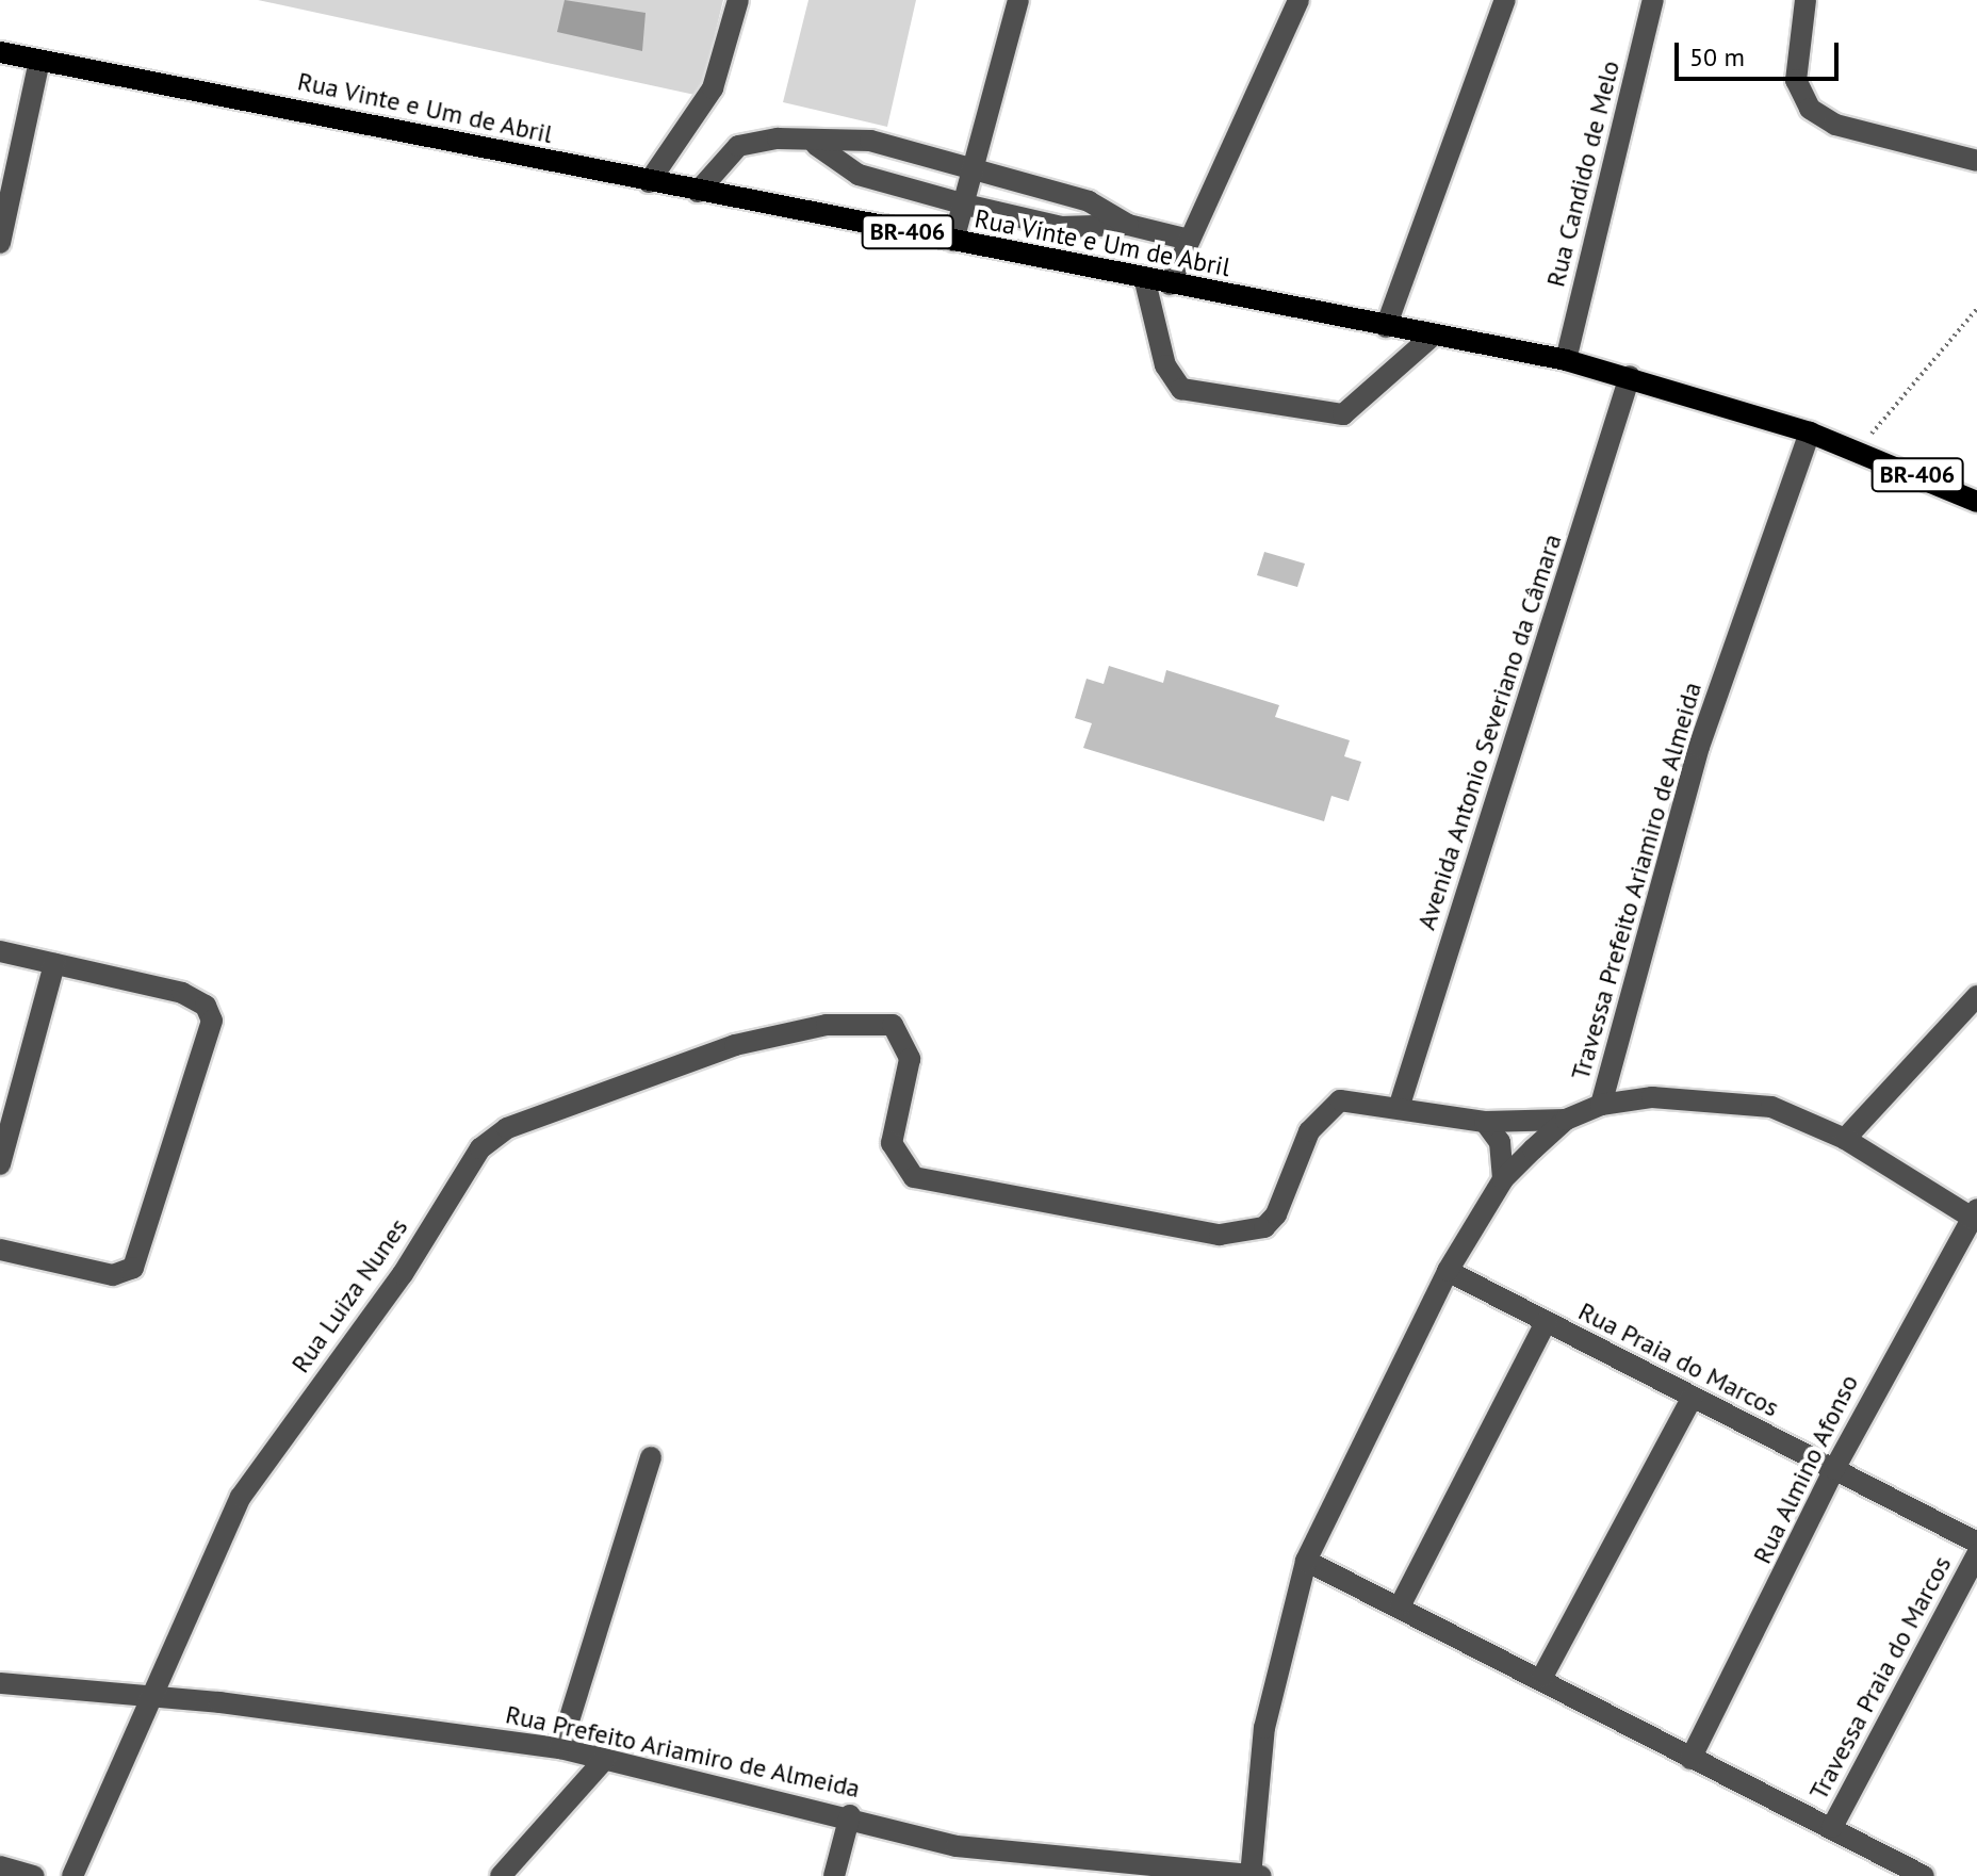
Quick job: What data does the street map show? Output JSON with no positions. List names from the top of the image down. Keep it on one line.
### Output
{"streets":{"main road":["Rua Vinte e Um de Abril","BR-406"],"street":["Rua Candido de Melo","Avenida Antonio Severiano da Câmara","Travessa Prefeito Ariamiro de Almeida","Rua Luiza Nunes","Rua Praia do Marcos","Rua Almino Afonso","Travessa Praia do Marcos","Rua Prefeito Ariamiro de Almeida"]},"crossings":[["Rua Vinte e Um de Abril","Rua Candido de Melo"],["Rua Vinte e Um de Abril","Avenida Antonio Severiano da Câmara"],["Rua Vinte e Um de Abril","Travessa Prefeito Ariamiro de Almeida"],["Avenida Antonio Severiano da Câmara","Rua Luiza Nunes"],["Travessa Prefeito Ariamiro de Almeida","Rua Praia do Marcos"],["Travessa Prefeito Ariamiro de Almeida","Rua Almino Afonso"],["Rua Luiza Nunes","Rua Prefeito Ariamiro de Almeida"],["Rua Praia do Marcos","Rua Almino Afonso"]],"scale_bar":"50 m"}
